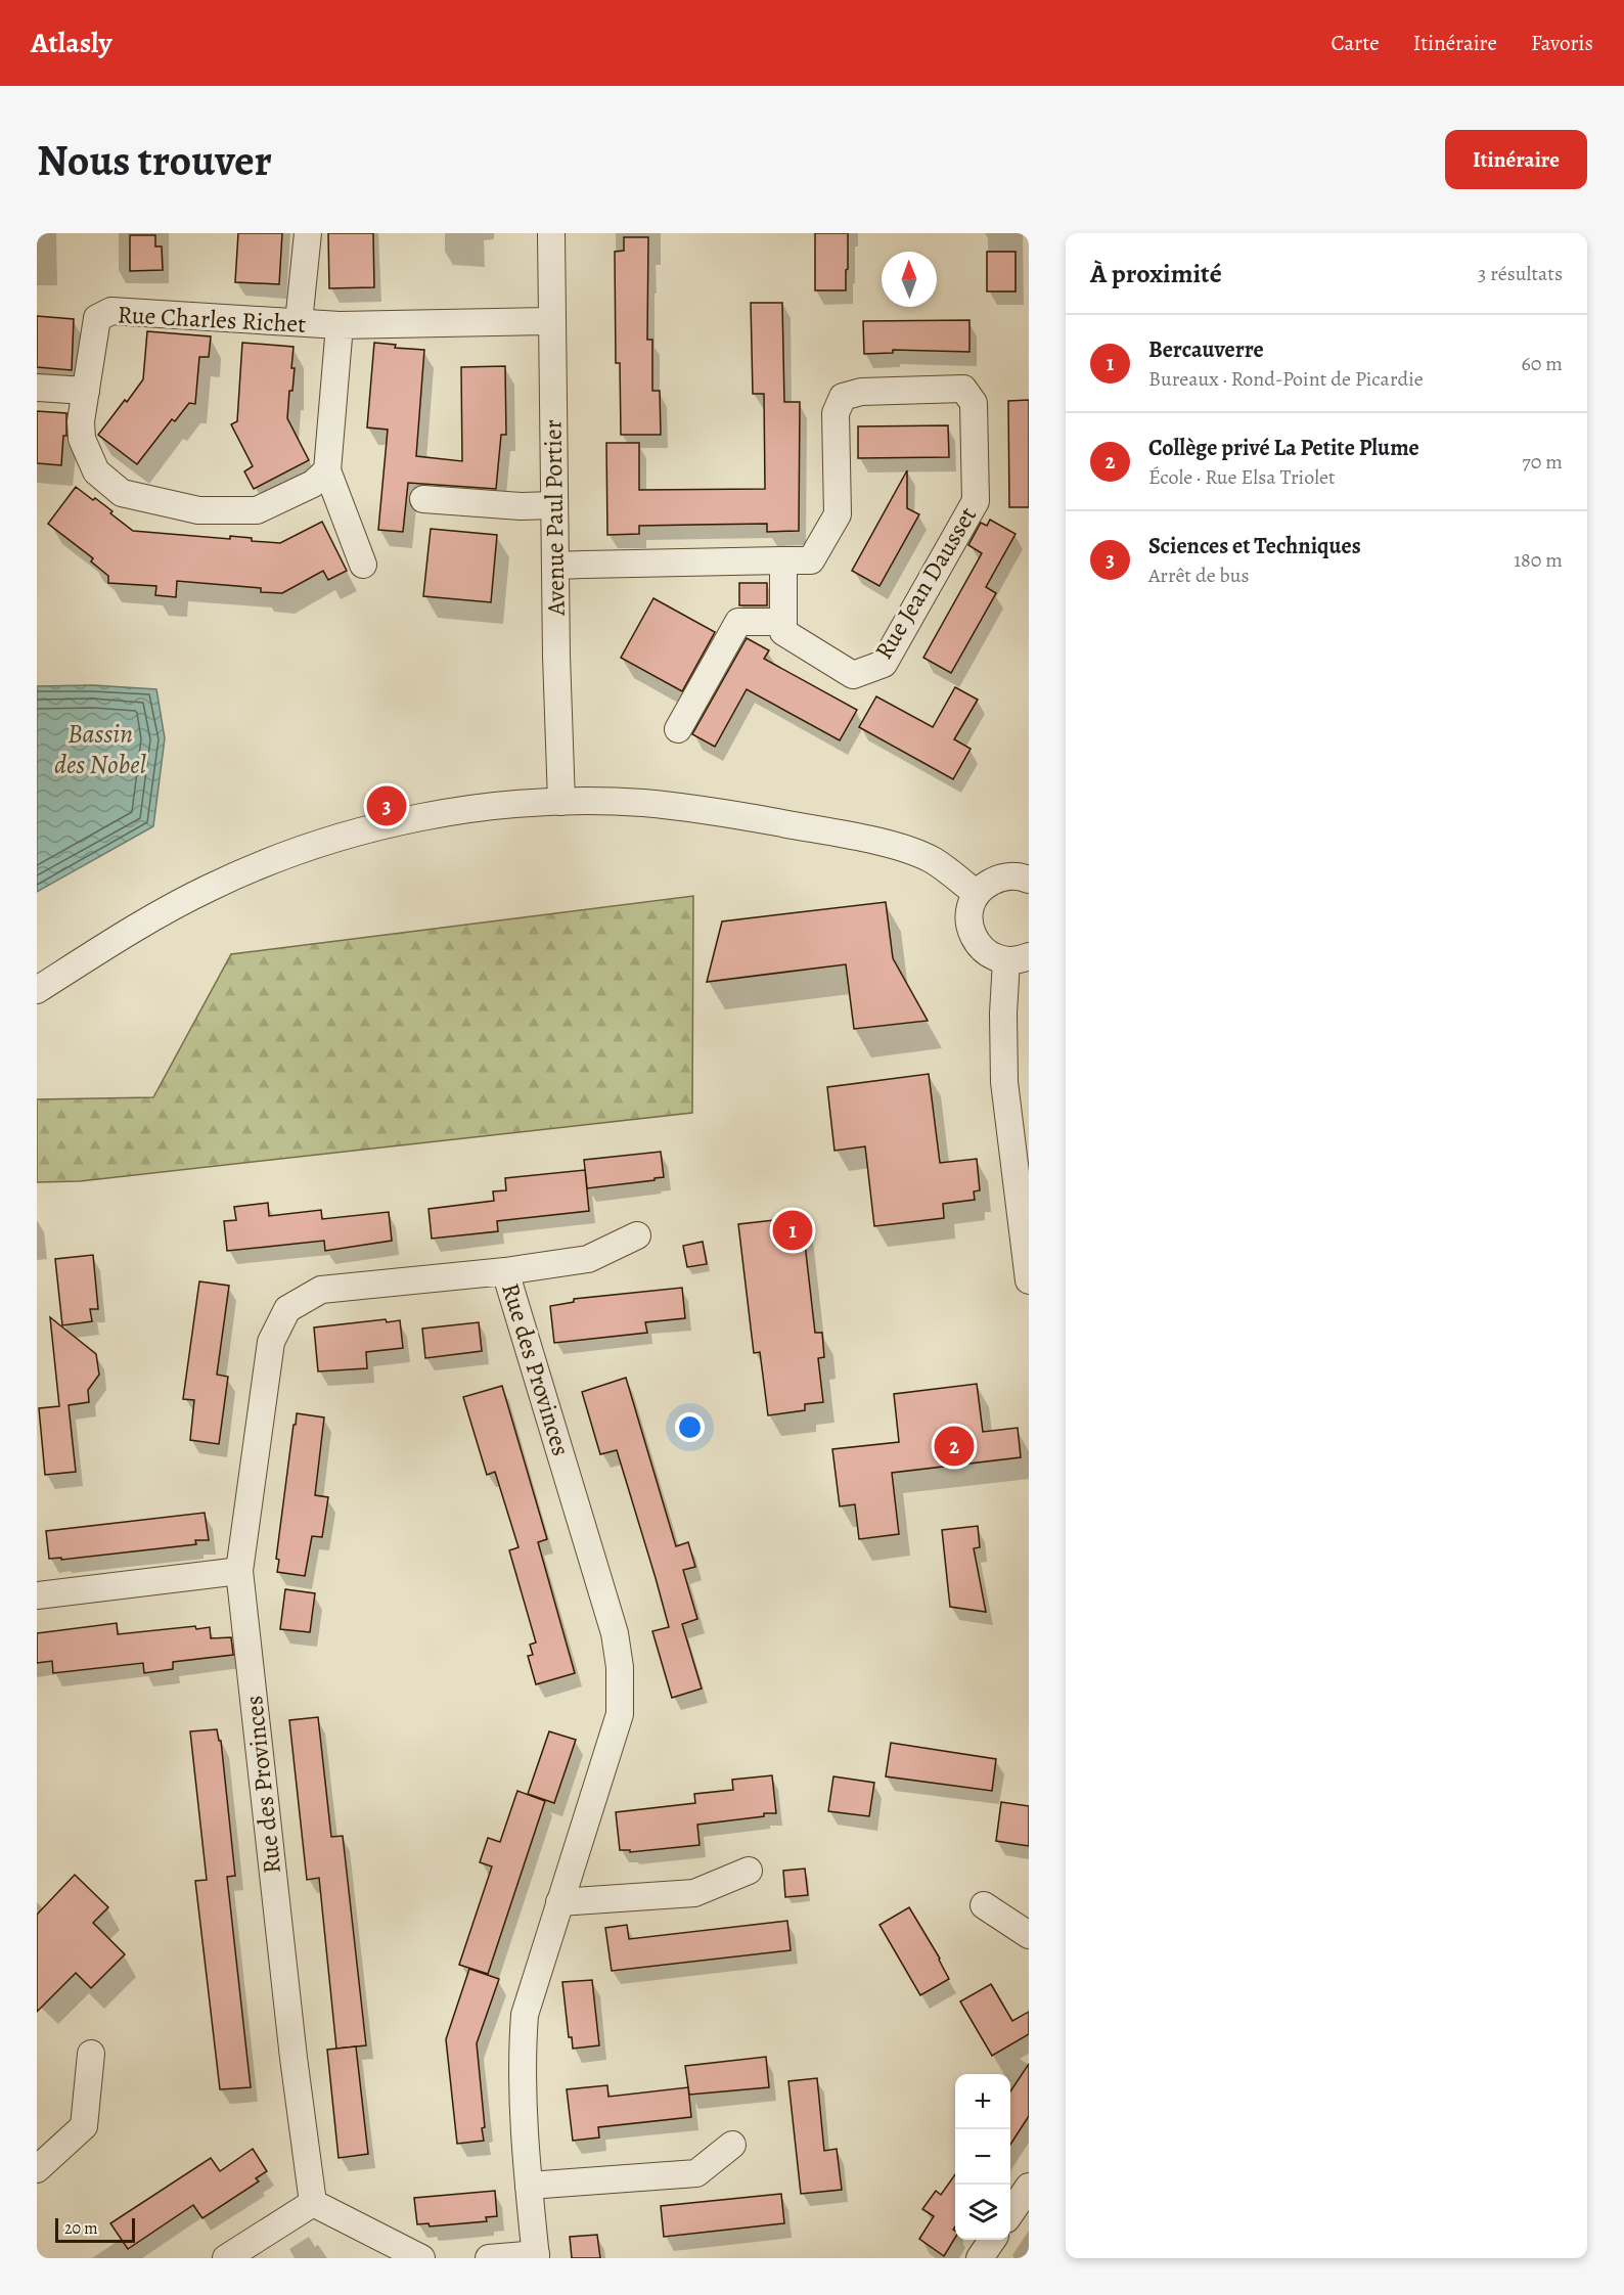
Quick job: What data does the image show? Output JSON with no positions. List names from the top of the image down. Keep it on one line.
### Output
{"streets":{"street":["Rue Charles Richet","Avenue Paul Portier","Rue Jean Dausset","Rue des Provinces"]},"crossings":[["Rue Charles Richet","Avenue Paul Portier"],["Avenue Paul Portier","Rue Jean Dausset"]],"water":["Bassin des Nobel"],"scale_bar":"20 m","north":"top","page":{"header":"Atlasly","nav":["Carte","Itinéraire","Favoris"],"buttons":"Itinéraire","title":"Nous trouver","heading":["À proximité","3 résultats"],"list":[{"mark":"1","name":"Bercauverre","note":"Bureaux · Rond-Point de Picardie","value":"60 m"},{"mark":"2","name":"Collège privé La Petite Plume","note":"École · Rue Elsa Triolet","value":"70 m"},{"mark":"3","name":"Sciences et Techniques","note":"Arrêt de bus","value":"180 m"}],"pins":["3","1","2"],"map_buttons":["+","−"],"scale":"20 m"}}
